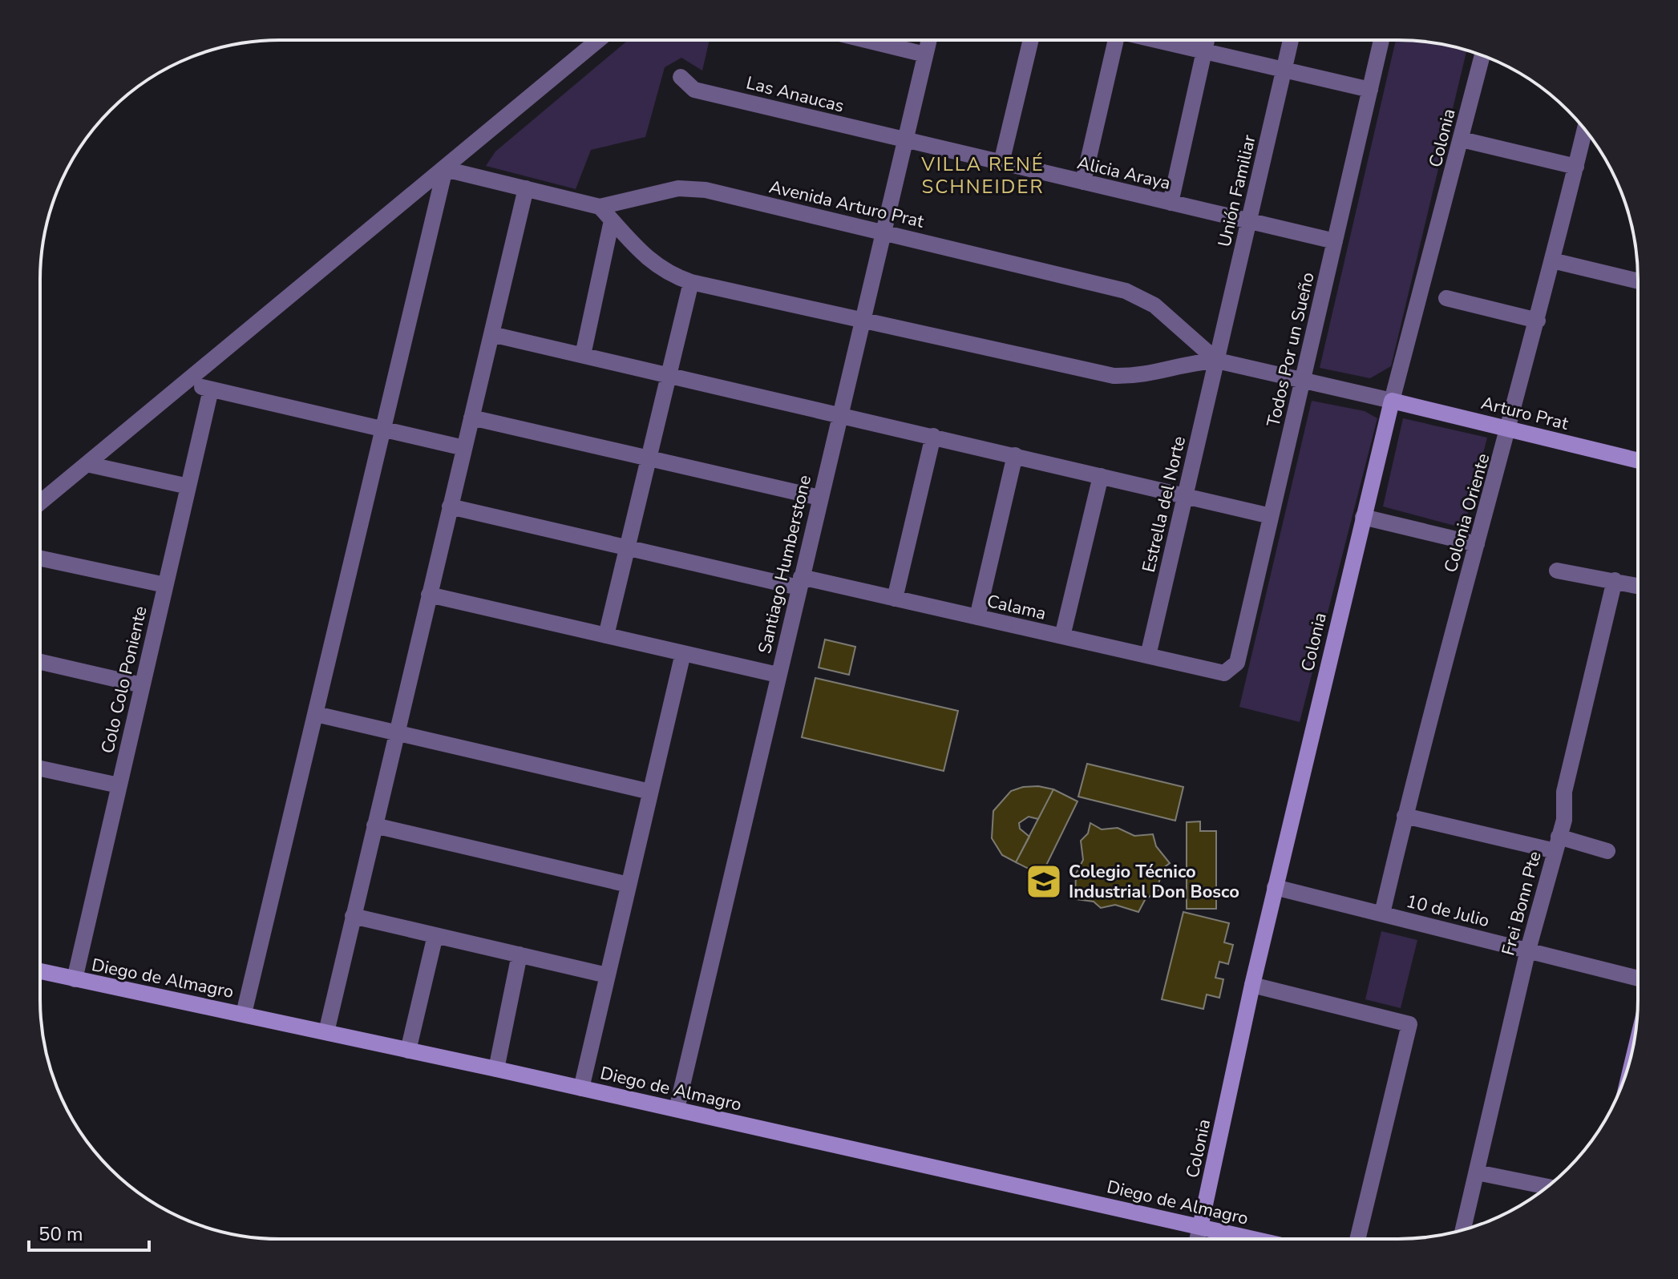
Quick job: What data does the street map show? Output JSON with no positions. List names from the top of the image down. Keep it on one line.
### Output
{"streets":{"street":["Las Anaucas","Colonia","Alicia Araya","Unión Familiar","Avenida Arturo Prat","Todos Por un Sueño","Arturo Prat","Estrella del Norte","Colonia Oriente","Santiago Humberstone","Calama","Colo Colo Poniente","Frei Bonn Pte","10 de Julio","Diego de Almagro"]},"crossings":[["Las Anaucas","Alicia Araya"],["Las Anaucas","Santiago Humberstone"],["Colonia","Avenida Arturo Prat"],["Colonia","Arturo Prat"],["Colonia","10 de Julio"],["Colonia","Diego de Almagro"],["Alicia Araya","Unión Familiar"],["Alicia Araya","Todos Por un Sueño"],["Alicia Araya","Santiago Humberstone"],["Unión Familiar","Avenida Arturo Prat"],["Unión Familiar","Estrella del Norte"],["Avenida Arturo Prat","Todos Por un Sueño"],["Avenida Arturo Prat","Arturo Prat"],["Avenida Arturo Prat","Estrella del Norte"],["Avenida Arturo Prat","Santiago Humberstone"],["Todos Por un Sueño","Calama"],["Arturo Prat","Colonia Oriente"],["Estrella del Norte","Calama"],["Colonia Oriente","10 de Julio"],["Santiago Humberstone","Calama"],["Santiago Humberstone","Diego de Almagro"],["Colo Colo Poniente","Diego de Almagro"],["Frei Bonn Pte","10 de Julio"]],"districts":["VILLA RENÉ SCHNEIDER"],"places":{"school or university":["Colegio Técnico Industrial Don Bosco"]},"scale_bar":"50 m"}
